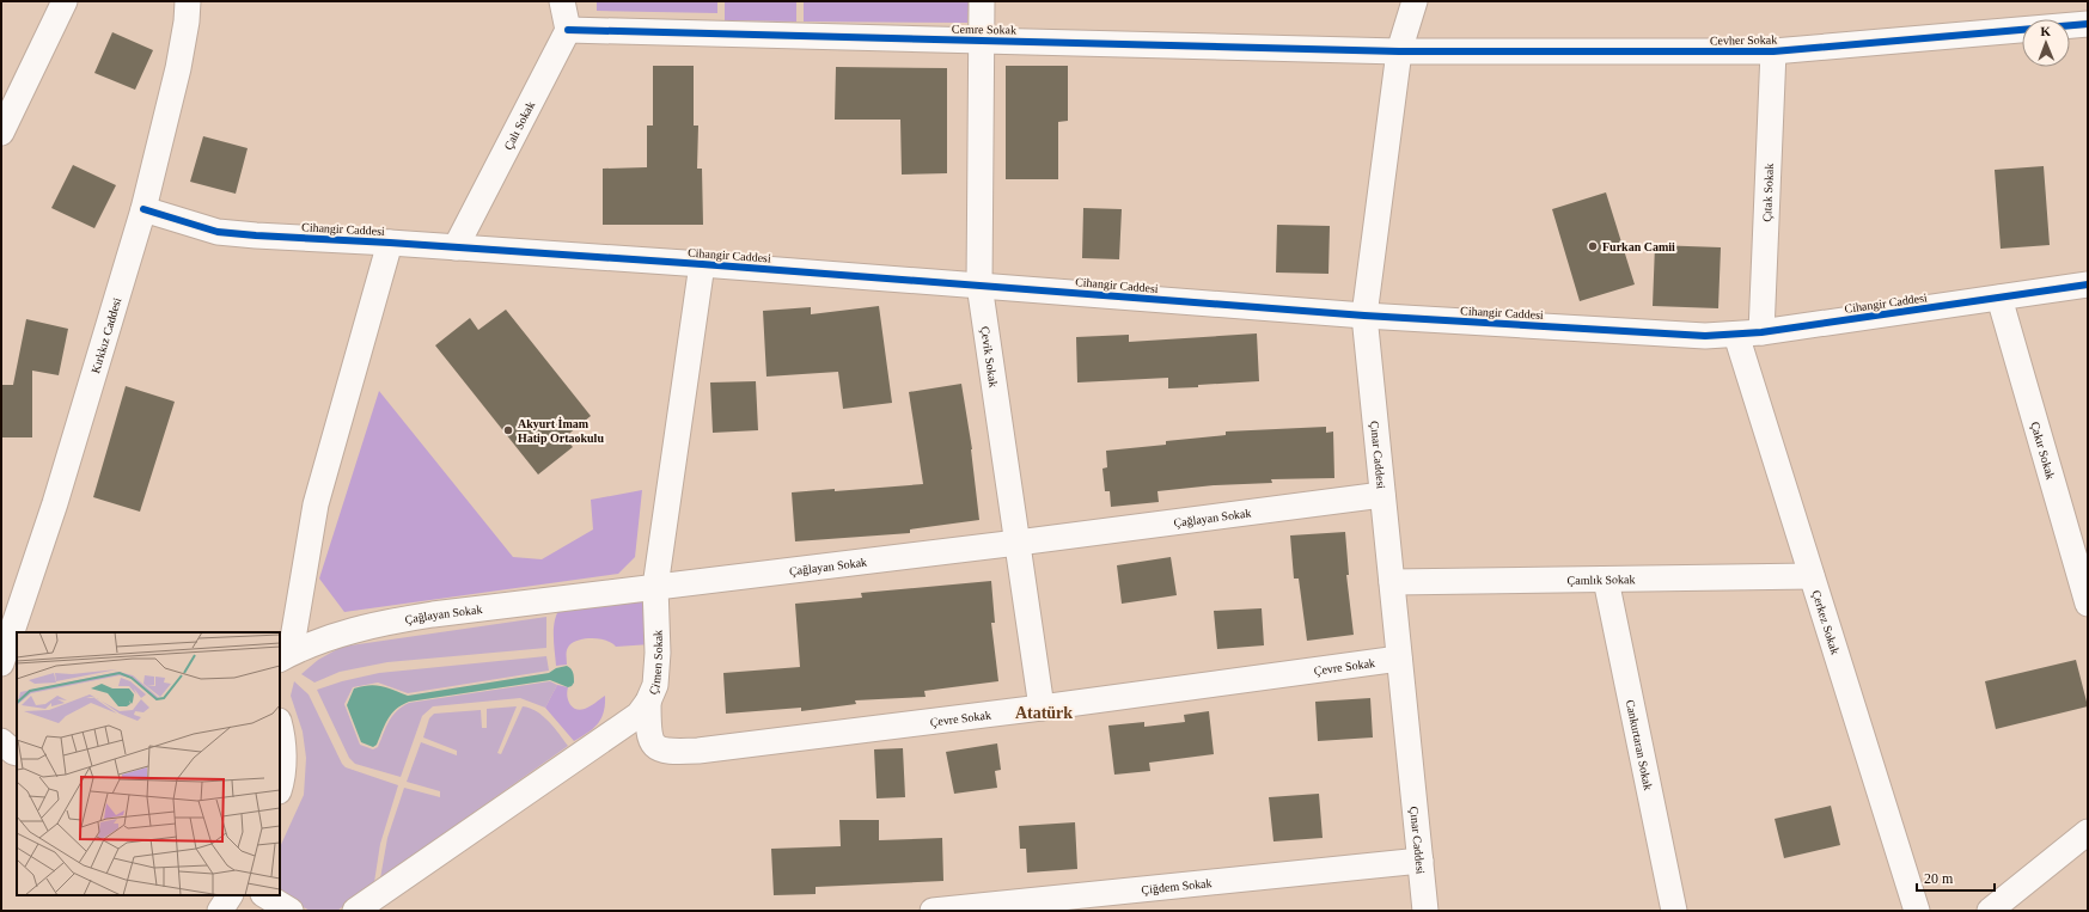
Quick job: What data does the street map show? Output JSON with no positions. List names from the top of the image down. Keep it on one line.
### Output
{"streets":{"street":["Cemre Sokak","Cevher Sokak","Çalı Sokak","Çıtak Sokak","Cihangir Caddesi","Kırkkız Caddesi","Çevik Sokak","Çakır Sokak","Çınar Caddesi","Çağlayan Sokak","Çamlık Sokak","Çerkez Sokak","Çimen Sokak","Çevre Sokak","Cankurtaran Sokak","Çiğdem Sokak"]},"crossings":[["Cemre Sokak","Cevher Sokak"],["Cemre Sokak","Çalı Sokak"],["Cemre Sokak","Çevik Sokak"],["Cemre Sokak","Çınar Caddesi"],["Cevher Sokak","Çıtak Sokak"],["Cevher Sokak","Çınar Caddesi"],["Çalı Sokak","Cihangir Caddesi"],["Çıtak Sokak","Cihangir Caddesi"],["Cihangir Caddesi","Kırkkız Caddesi"],["Cihangir Caddesi","Çevik Sokak"],["Cihangir Caddesi","Çakır Sokak"],["Cihangir Caddesi","Çınar Caddesi"],["Cihangir Caddesi","Çerkez Sokak"],["Cihangir Caddesi","Çimen Sokak"],["Çevik Sokak","Çağlayan Sokak"],["Çevik Sokak","Çevre Sokak"],["Çınar Caddesi","Çağlayan Sokak"],["Çınar Caddesi","Çamlık Sokak"],["Çınar Caddesi","Çevre Sokak"],["Çınar Caddesi","Çiğdem Sokak"],["Çağlayan Sokak","Çimen Sokak"],["Çamlık Sokak","Çerkez Sokak"],["Çamlık Sokak","Cankurtaran Sokak"],["Çimen Sokak","Çevre Sokak"]],"districts":["Atatürk"],"places":["Furkan Camii","Akyurt İmam Hatip Ortaokulu"],"scale_bar":"20 m","north":"top"}
